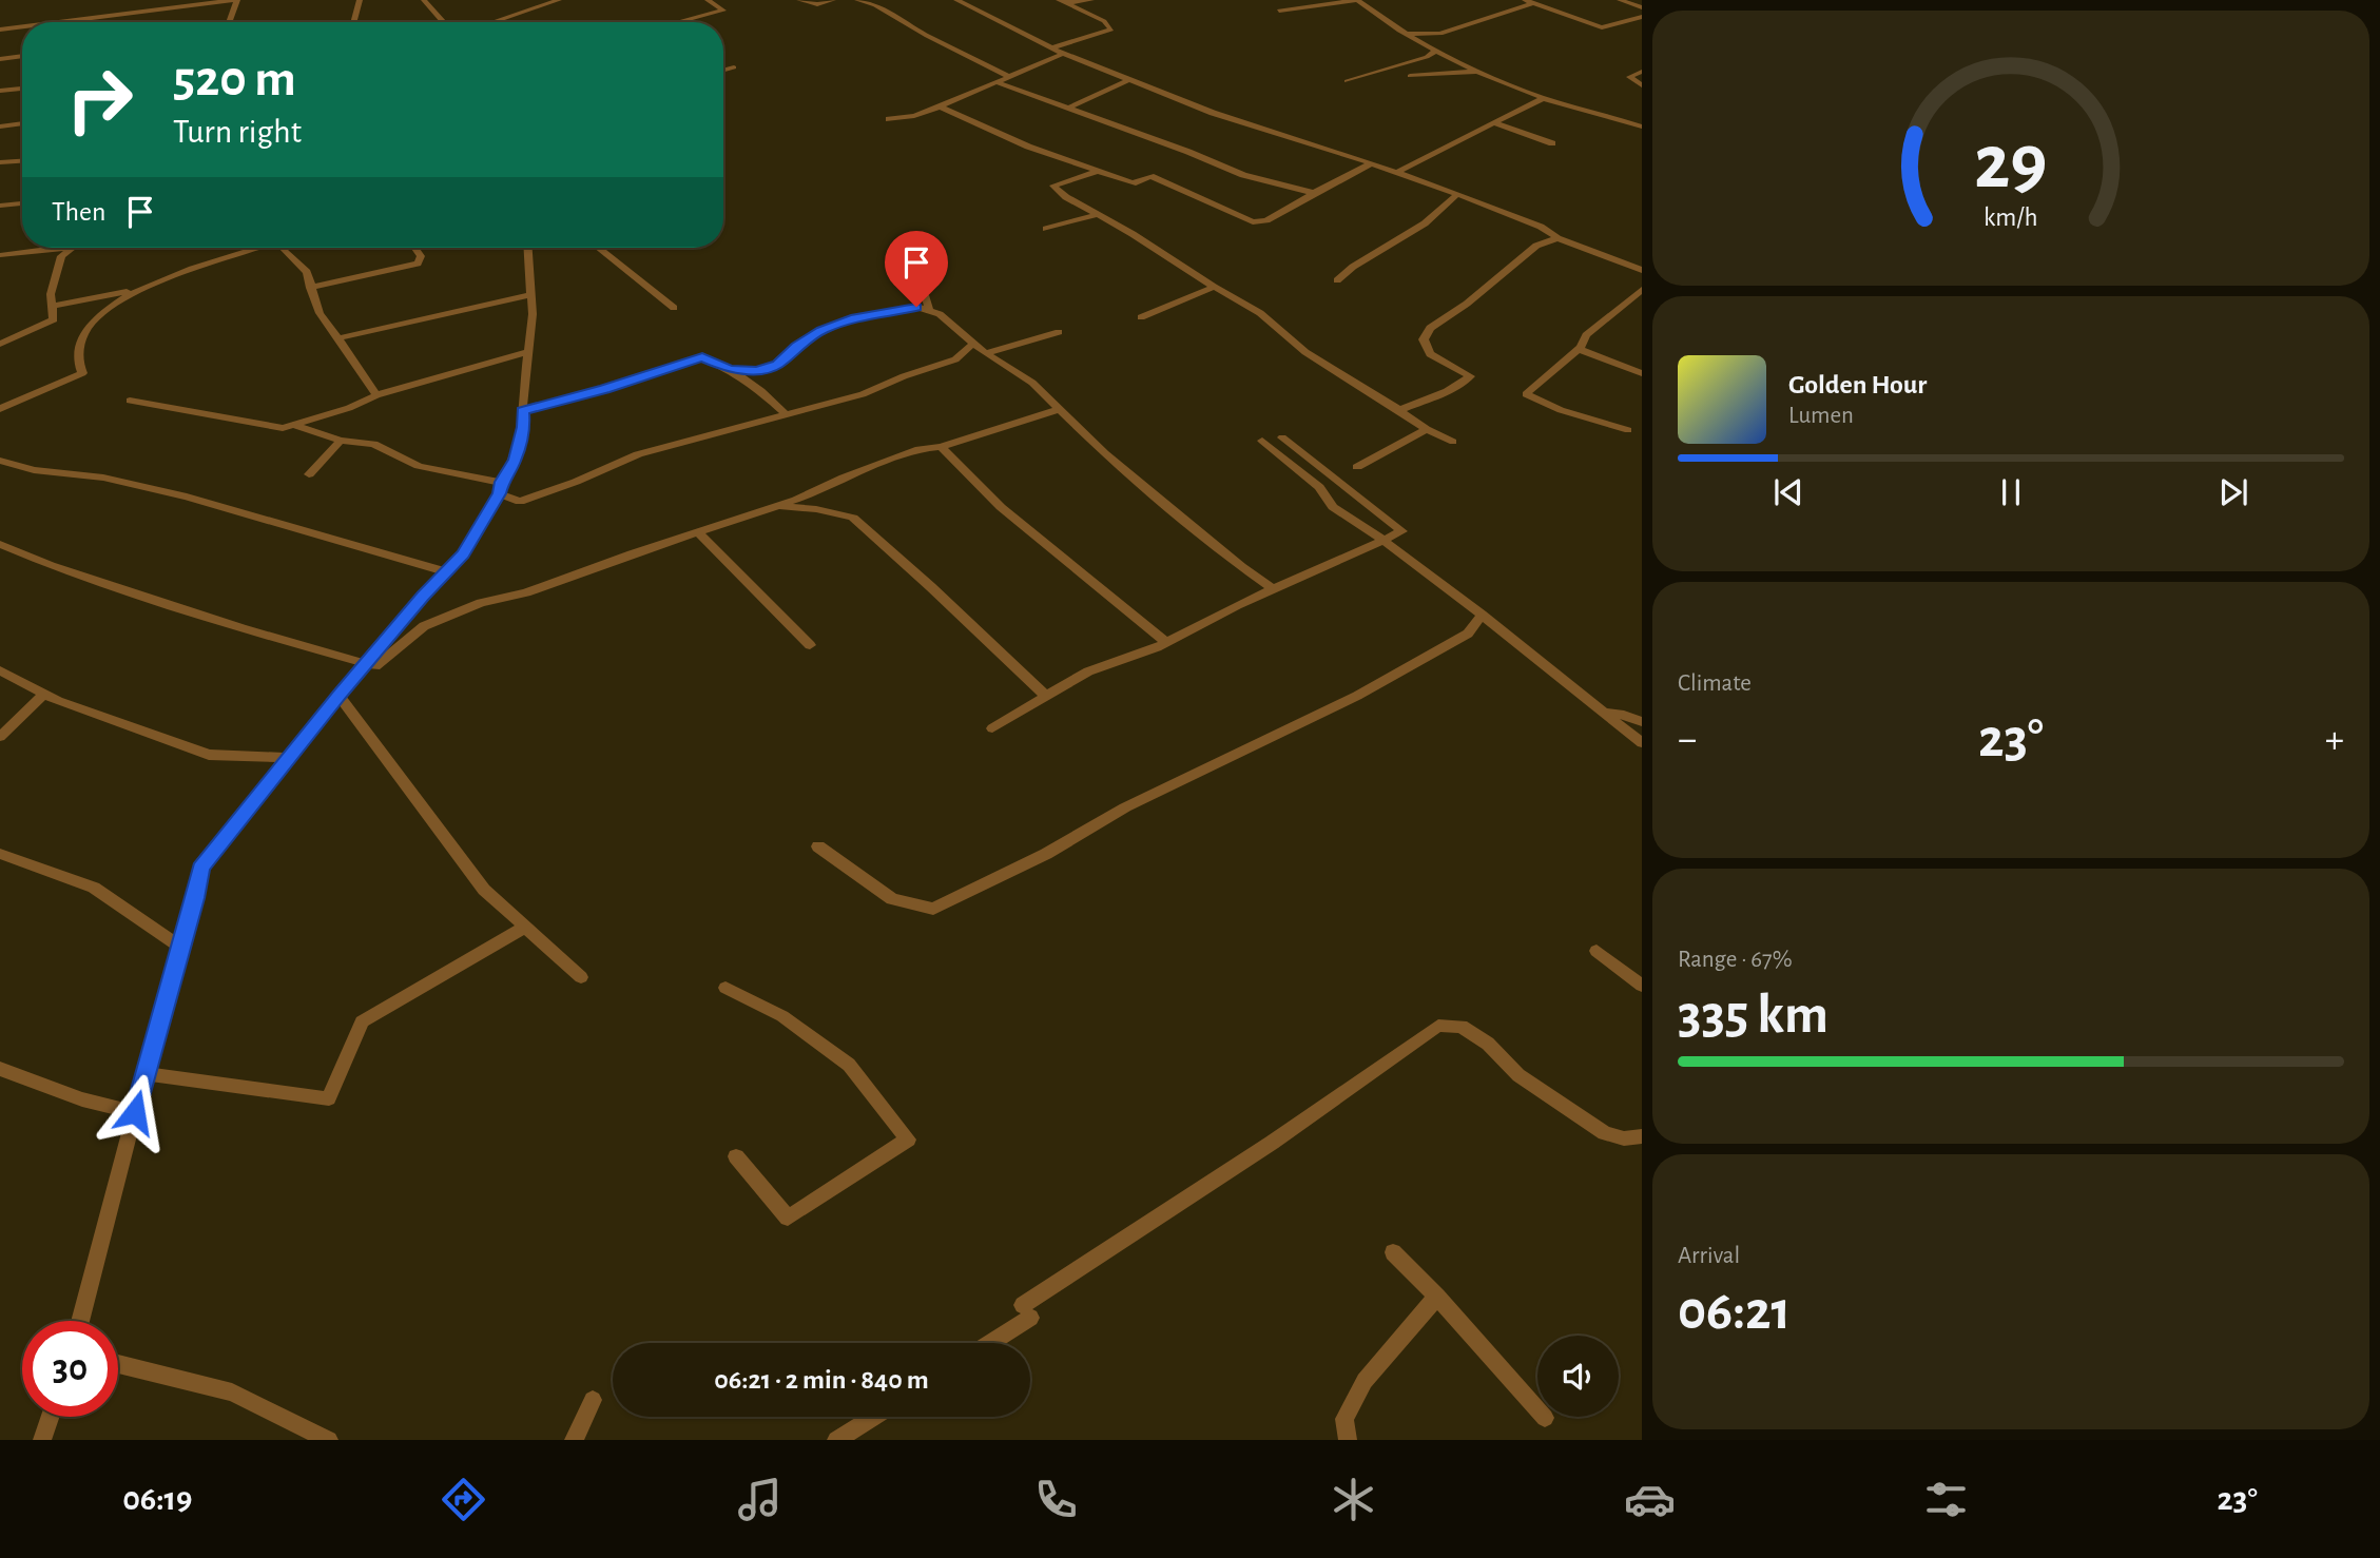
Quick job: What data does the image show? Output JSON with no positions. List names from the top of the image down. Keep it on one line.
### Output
{"page":{"turn":["520 m","Turn right"],"then":"Then","song":["Golden Hour","Lumen"],"tile":["Climate",["Range · 67%","335 km"],["Arrival","06:21"]],"heat":["−","23°","+"],"limit":"30","trip":"06:21 · 2 min · 840 m","tabs":["06:19","23°"],"gauge":["29","km/h"]}}
